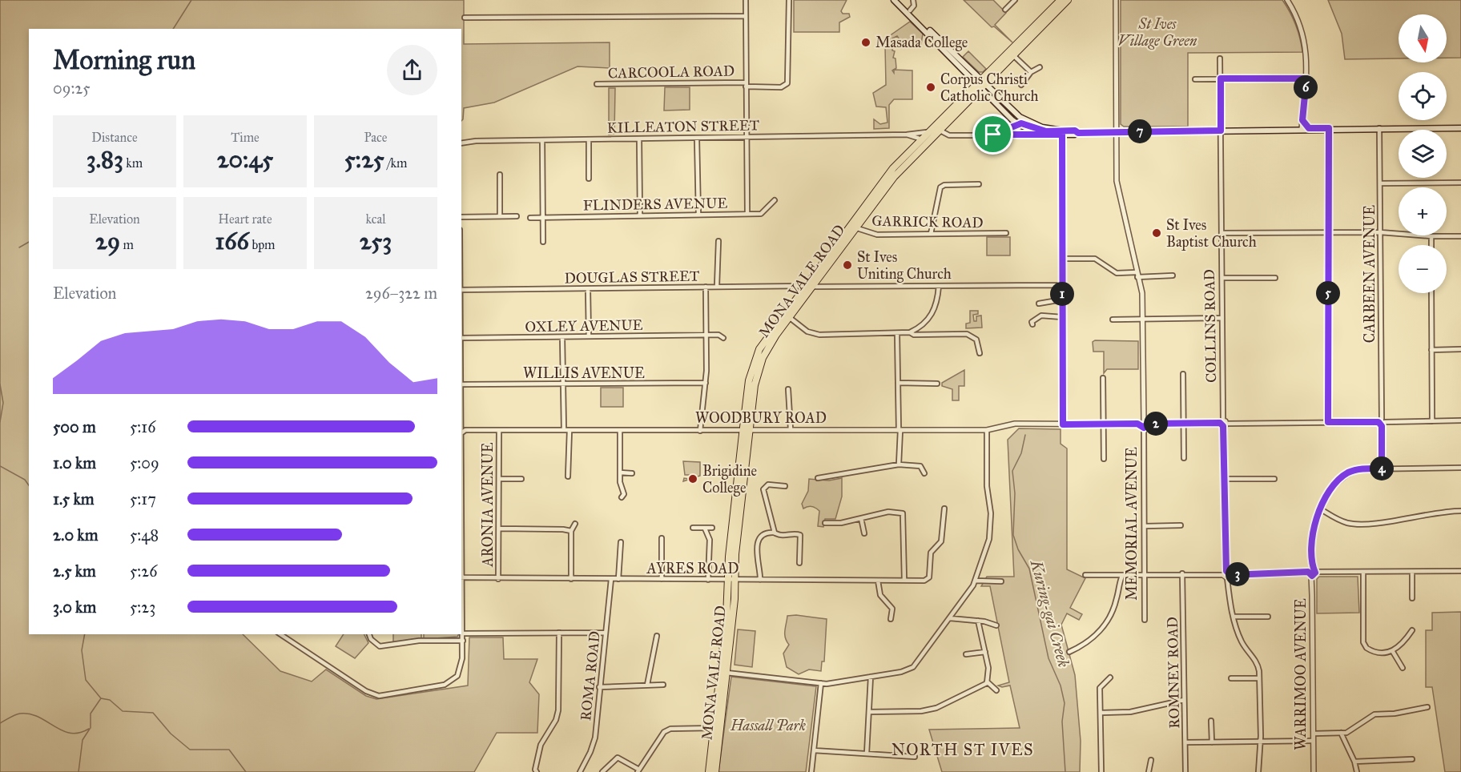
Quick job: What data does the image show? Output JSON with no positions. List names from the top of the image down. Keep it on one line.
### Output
{"streets":{"highway":["MONA VALE ROAD"],"main road":["KILLEATON STREET"],"street":["CARCOOLA ROAD","FLINDERS AVENUE","GARRICK ROAD","CARBEEN AVENUE","DOUGLAS STREET","OXLEY AVENUE","COLLINS ROAD","WILLIS AVENUE","WOODBURY ROAD","ARONIA AVENUE","MEMORIAL AVENUE","AYRES ROAD","ROMNEY ROAD","WARRIMOO AVENUE","ROMA ROAD"]},"crossings":[["KILLEATON STREET","CARBEEN AVENUE"],["KILLEATON STREET","MONA VALE ROAD"],["KILLEATON STREET","COLLINS ROAD"],["KILLEATON STREET","MEMORIAL AVENUE"],["GARRICK ROAD","MONA VALE ROAD"],["CARBEEN AVENUE","WARRIMOO AVENUE"],["DOUGLAS STREET","MONA VALE ROAD"],["MONA VALE ROAD","WOODBURY ROAD"],["MONA VALE ROAD","AYRES ROAD"],["COLLINS ROAD","WOODBURY ROAD"],["WOODBURY ROAD","ARONIA AVENUE"],["WOODBURY ROAD","MEMORIAL AVENUE"],["ARONIA AVENUE","AYRES ROAD"],["AYRES ROAD","ROMA ROAD"]],"districts":["NORTH ST IVES"],"water":["Kuring-gai Creek"],"parks":["St Ives Village Green","Hassall Park"],"places":["Masada College","Corpus Christi Catholic Church","St Ives Baptist Church","St Ives Uniting Church","Brigidine College"],"north":"bottom","page":{"map_buttons":["+","−"],"heading":["Morning run","09:25"],"pins":["6","7","5","1","2","4","3"],"stats":[["Distance","3.83 km"],["Time","20:45"],["Pace","5:25 /km"],["Elevation","29 m"],["Heart rate","166 bpm"],["kcal","253"]],"chart":["Elevation","296–322 m"],"list":[{"name":"500 m","note":"5:16"},{"name":"1.0 km","note":"5:09"},{"name":"1.5 km","note":"5:17"},{"name":"2.0 km","note":"5:48"},{"name":"2.5 km","note":"5:26"},{"name":"3.0 km","note":"5:23"}]}}
